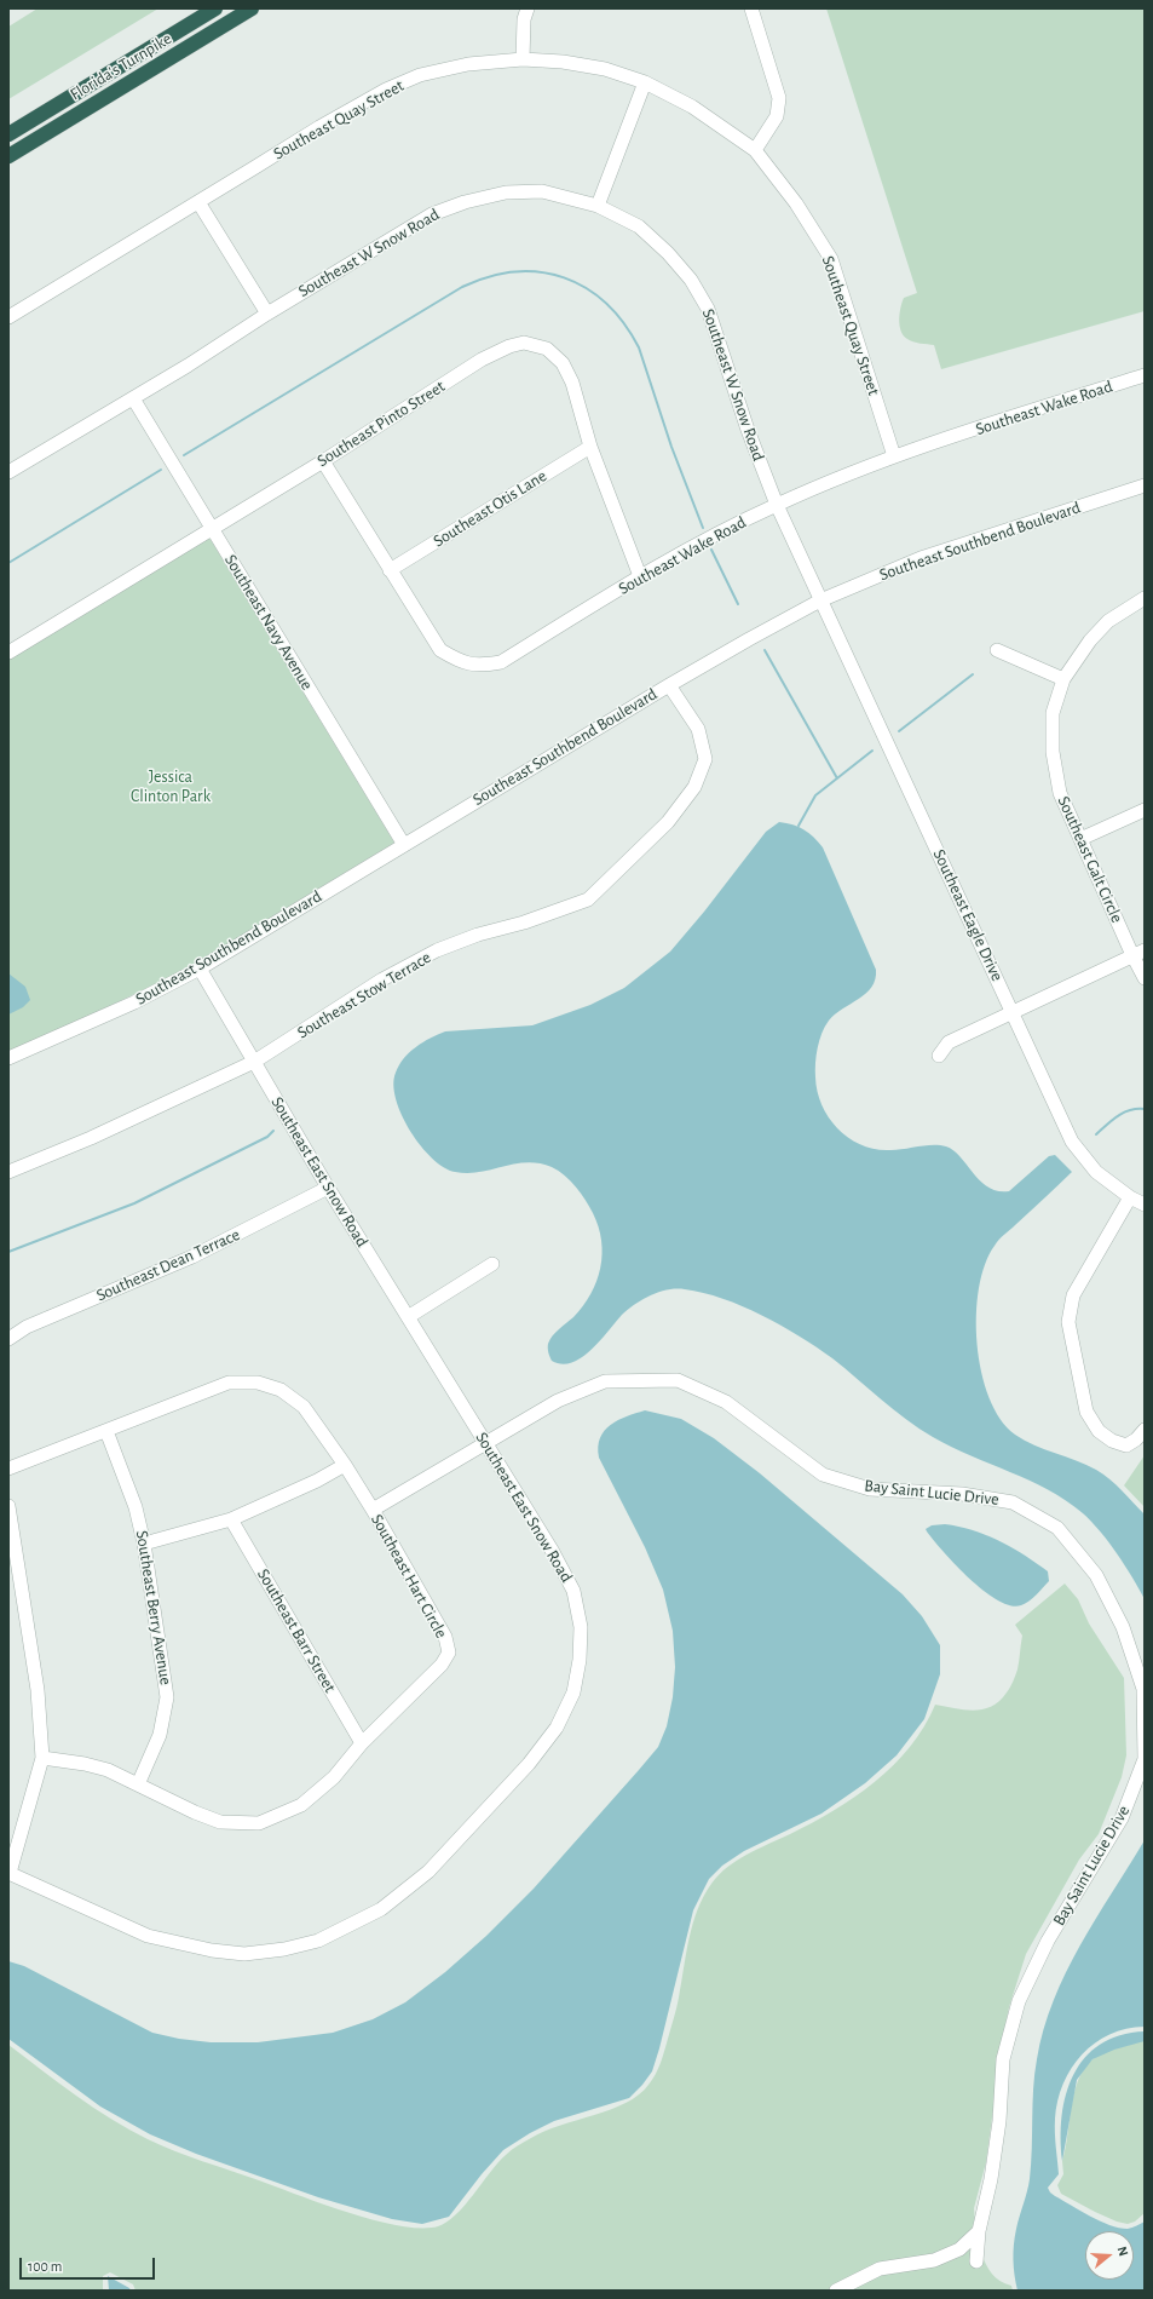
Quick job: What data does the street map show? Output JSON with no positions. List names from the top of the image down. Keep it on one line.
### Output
{"streets":{"highway":["Florida's Turnpike"],"street":["Southeast Quay Street","Southeast W Snow Road","Southeast Wake Road","Southeast Pinto Street","Southeast Otis Lane","Southeast Southbend Boulevard","Southeast Navy Avenue","Southeast Galt Circle","Southeast Eagle Drive","Southeast Stow Terrace","Southeast East Snow Road","Southeast Dean Terrace","Bay Saint Lucie Drive","Southeast Hart Circle","Southeast Berry Avenue","Southeast Barr Street"]},"crossings":[["Southeast Quay Street","Southeast Wake Road"],["Southeast W Snow Road","Southeast Wake Road"],["Southeast W Snow Road","Southeast Southbend Boulevard"],["Southeast W Snow Road","Southeast Navy Avenue"],["Southeast W Snow Road","Southeast Eagle Drive"],["Southeast Wake Road","Southeast Pinto Street"],["Southeast Wake Road","Southeast Otis Lane"],["Southeast Pinto Street","Southeast Otis Lane"],["Southeast Pinto Street","Southeast Navy Avenue"],["Southeast Southbend Boulevard","Southeast Navy Avenue"],["Southeast Southbend Boulevard","Southeast Eagle Drive"],["Southeast Southbend Boulevard","Southeast Stow Terrace"],["Southeast Southbend Boulevard","Southeast East Snow Road"],["Southeast Stow Terrace","Southeast East Snow Road"],["Southeast East Snow Road","Southeast Dean Terrace"],["Southeast East Snow Road","Bay Saint Lucie Drive"],["Bay Saint Lucie Drive","Southeast Hart Circle"],["Southeast Hart Circle","Southeast Berry Avenue"],["Southeast Hart Circle","Southeast Barr Street"]],"parks":["Jessica Clinton Park"],"scale_bar":"100 m","north":"right"}
